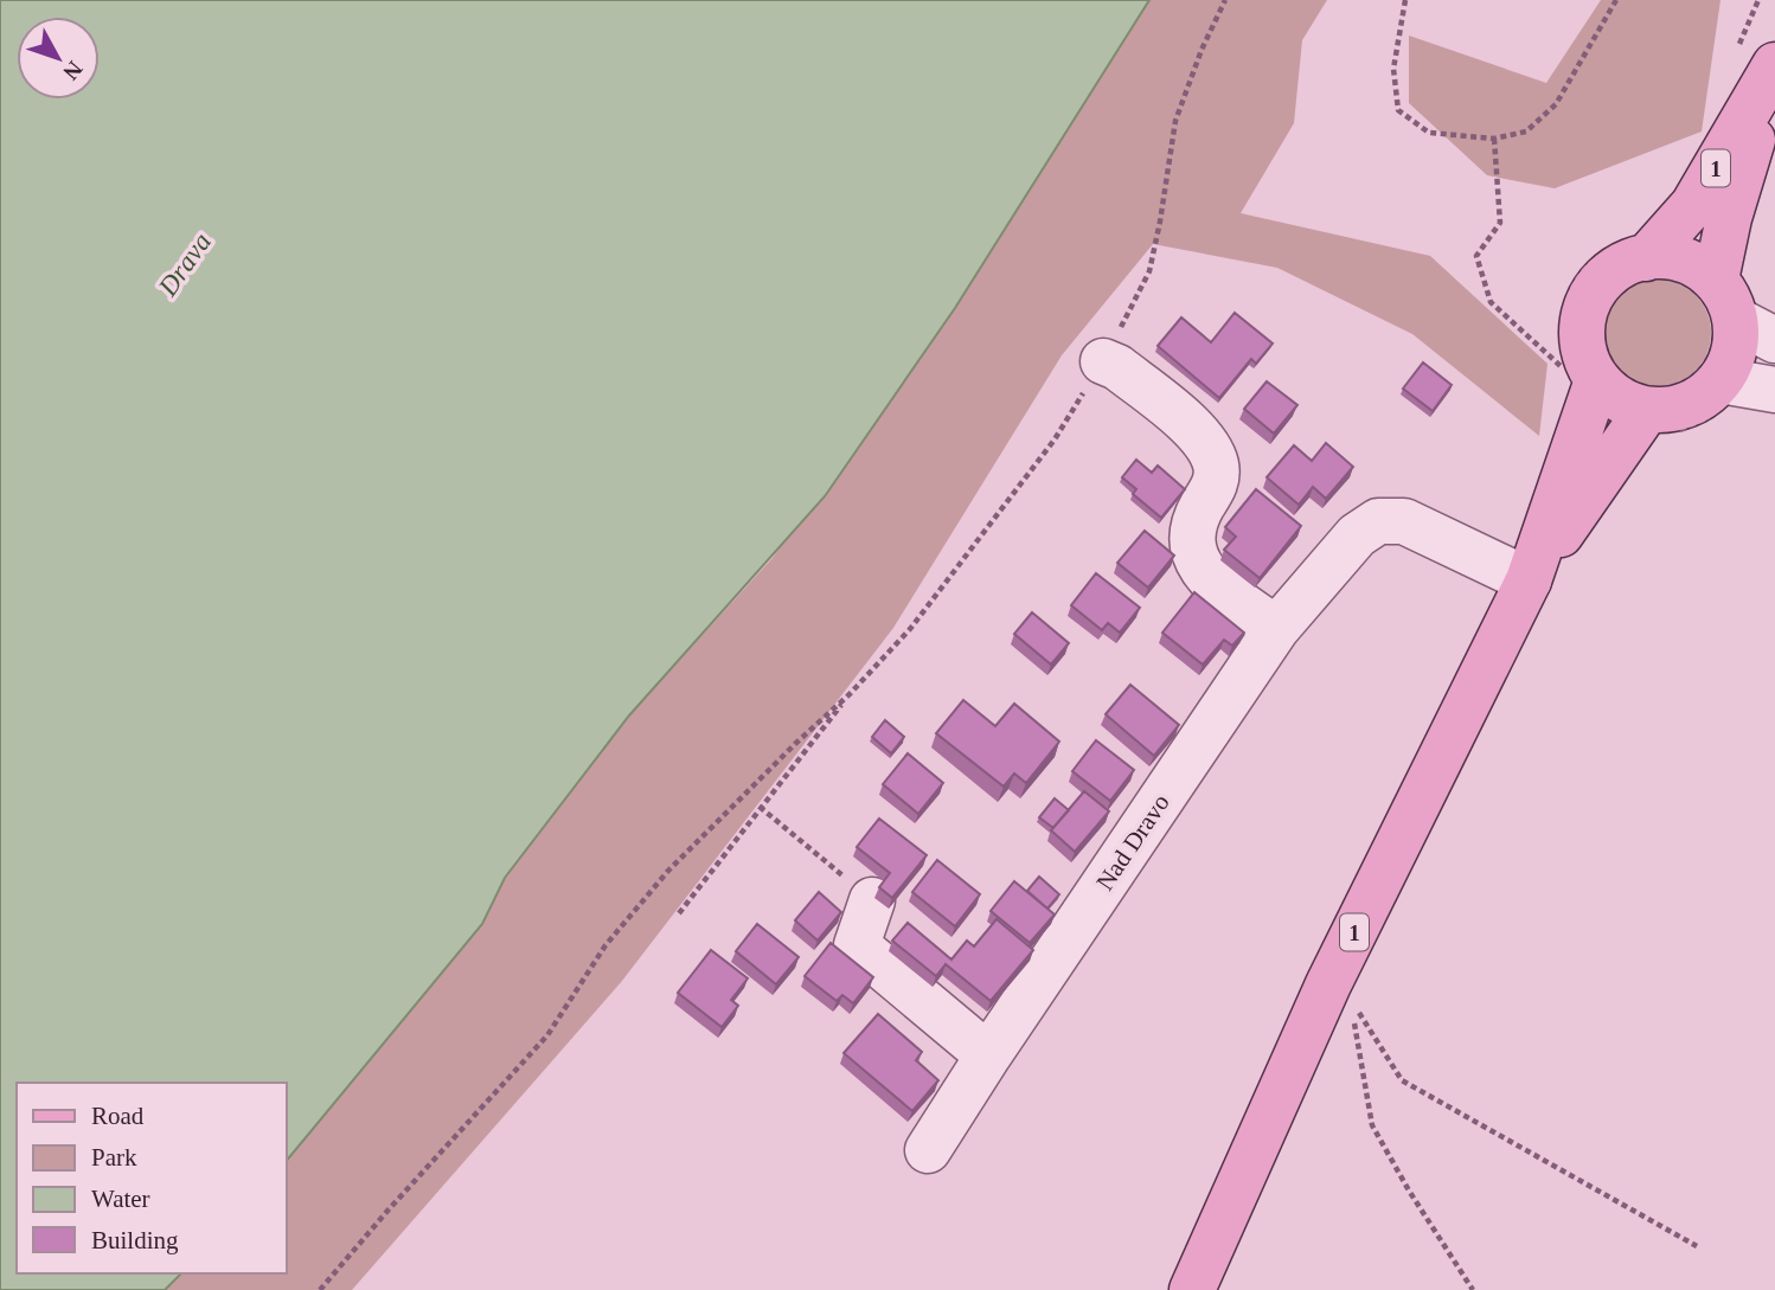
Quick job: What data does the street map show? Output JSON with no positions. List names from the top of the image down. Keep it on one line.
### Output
{"streets":{"main road":["1"],"street":["Nad Dravo"]},"crossings":[["1","Nad Dravo"]],"water":["Drava"],"legend":["Road","Park","Water","Building"],"north":"bottom right"}
